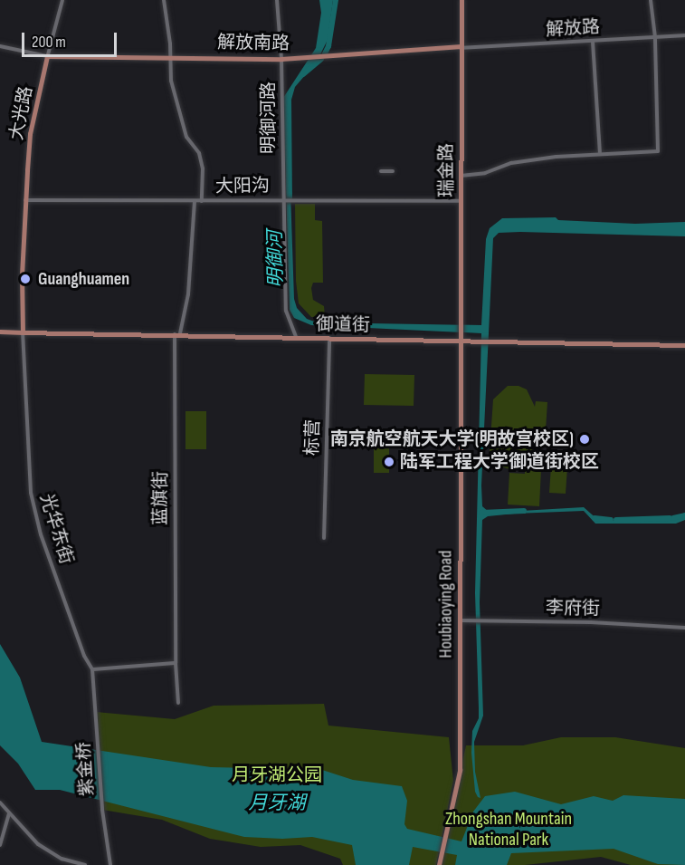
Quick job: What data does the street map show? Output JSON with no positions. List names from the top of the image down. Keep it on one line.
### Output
{"streets":{"main road":["瑞金路","御道街","Houbiaoying Road"],"street":["解放路","解放南路","大光路","明御河路","大阳沟","标营","蓝旗街","光华东街","李府街","紫金桥"]},"crossings":[["解放路","瑞金路"],["解放南路","大光路"],["解放南路","明御河路"],["大光路","大阳沟"],["明御河路","大阳沟"],["明御河路","御道街"],["瑞金路","大阳沟"],["瑞金路","御道街"],["瑞金路","Houbiaoying Road"],["大阳沟","蓝旗街"],["御道街","标营"],["御道街","蓝旗街"],["御道街","光华东街"],["御道街","Houbiaoying Road"],["光华东街","紫金桥"],["Houbiaoying Road","李府街"]],"water":["明御河","月牙湖"],"parks":["月牙湖公园","Zhongshan Mountain National Park"],"places":["Guanghuamen","南京航空航天大学(明故宫校区)","陆军工程大学御道街校区"],"scale_bar":"200 m"}
